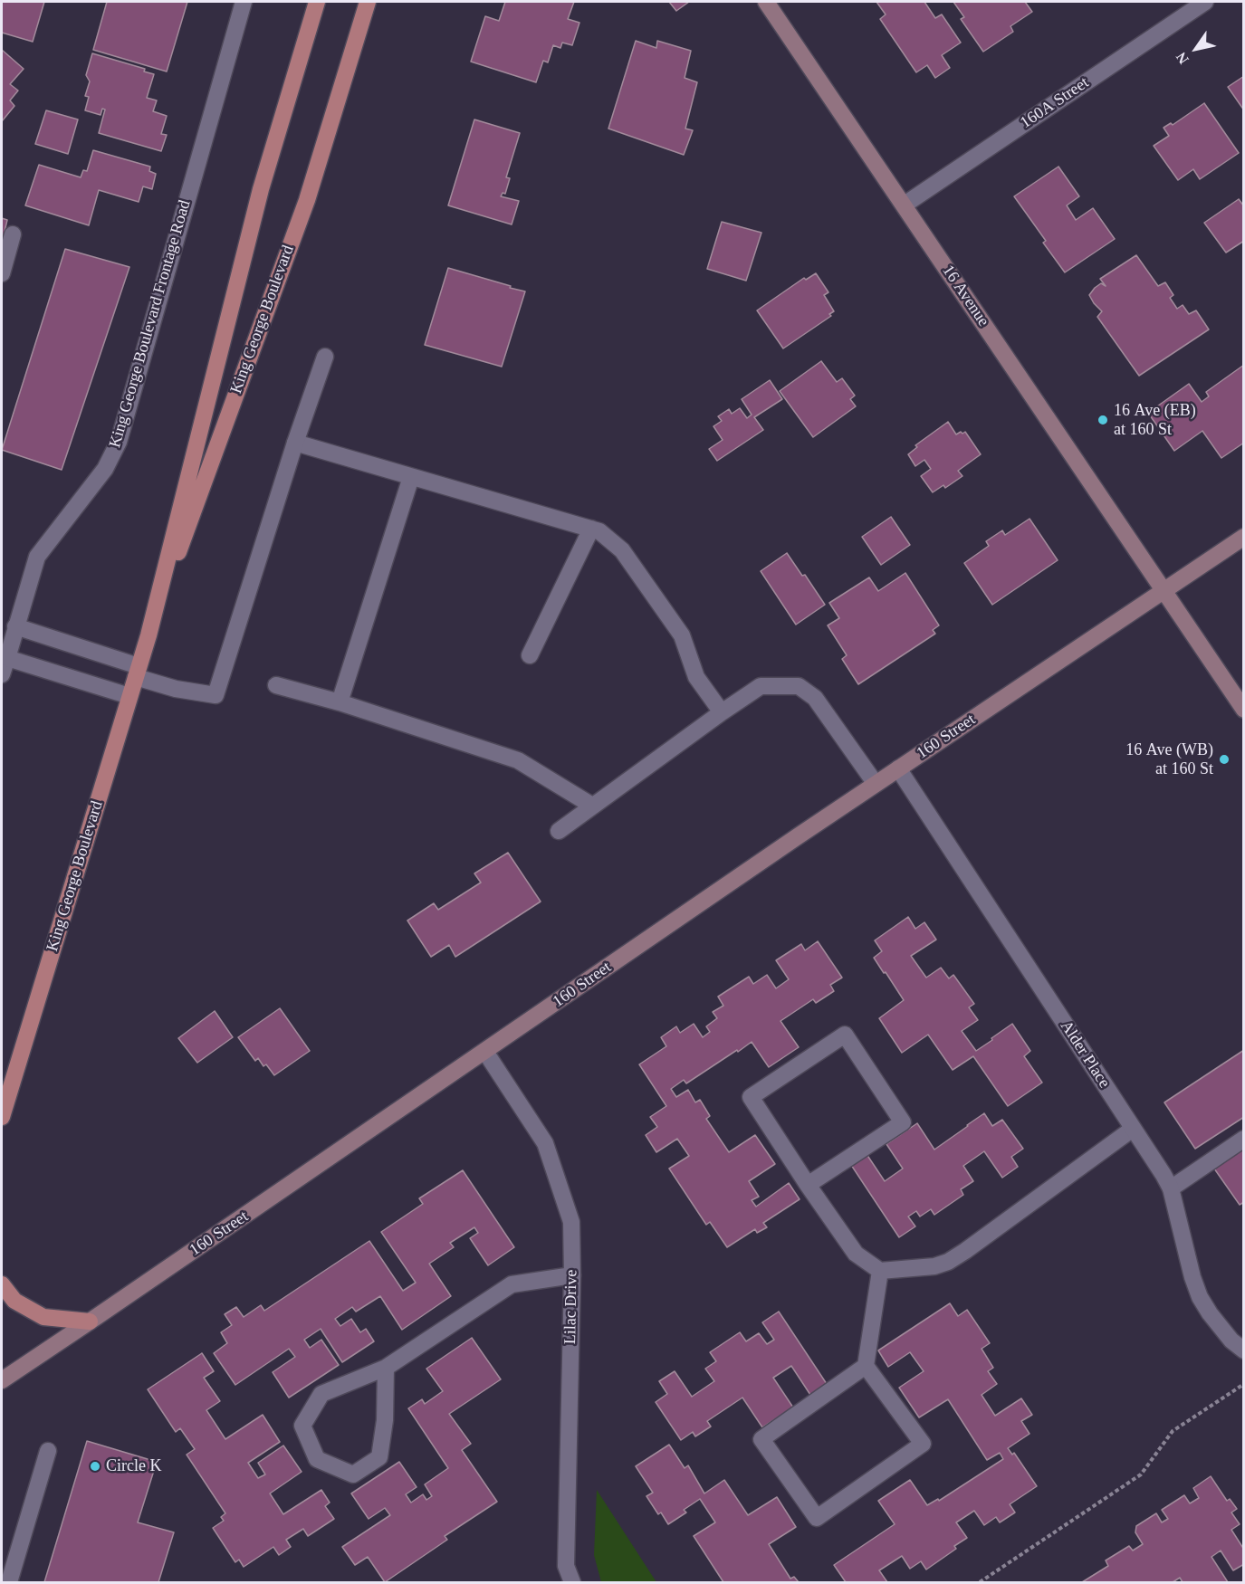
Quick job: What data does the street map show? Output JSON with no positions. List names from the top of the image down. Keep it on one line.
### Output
{"streets":{"main road":["16 Avenue","King George Boulevard","160 Street"],"street":["160A Street","King George Boulevard Frontage Road","Alder Place","Lilac Drive"]},"crossings":[["160A Street","16 Avenue"],["16 Avenue","160 Street"],["160 Street","Alder Place"],["160 Street","Lilac Drive"]],"places":["16 Ave (EB) at 160 St","16 Ave (WB) at 160 St","Circle K"],"north":"bottom left"}
